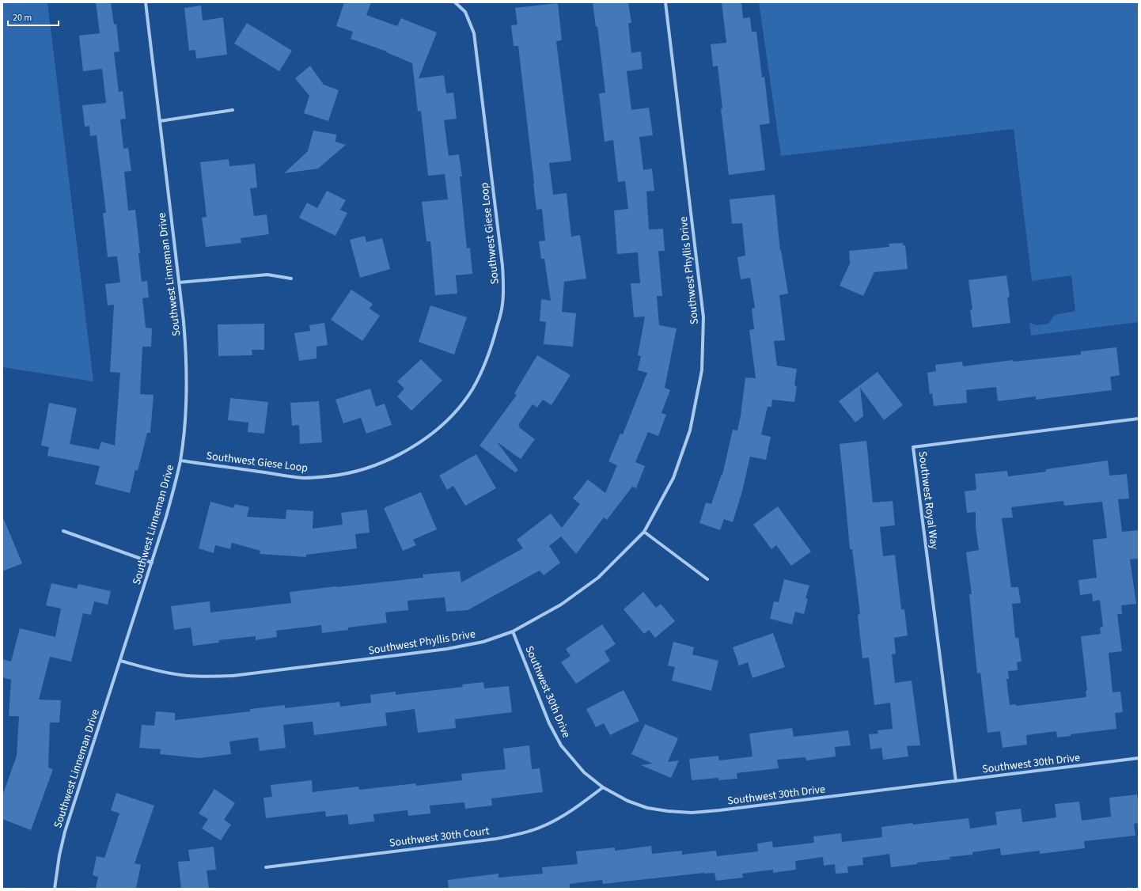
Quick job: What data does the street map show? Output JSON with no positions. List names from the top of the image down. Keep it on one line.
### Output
{"streets":{"street":["Southwest Giese Loop","Southwest Phyllis Drive","Southwest Linneman Drive","Southwest Royal Way","Southwest 30th Drive","Southwest 30th Court"]},"crossings":[["Southwest Giese Loop","Southwest Linneman Drive"],["Southwest Phyllis Drive","Southwest Linneman Drive"],["Southwest Phyllis Drive","Southwest 30th Drive"],["Southwest Royal Way","Southwest 30th Drive"],["Southwest 30th Drive","Southwest 30th Court"]],"scale_bar":"20 m"}
